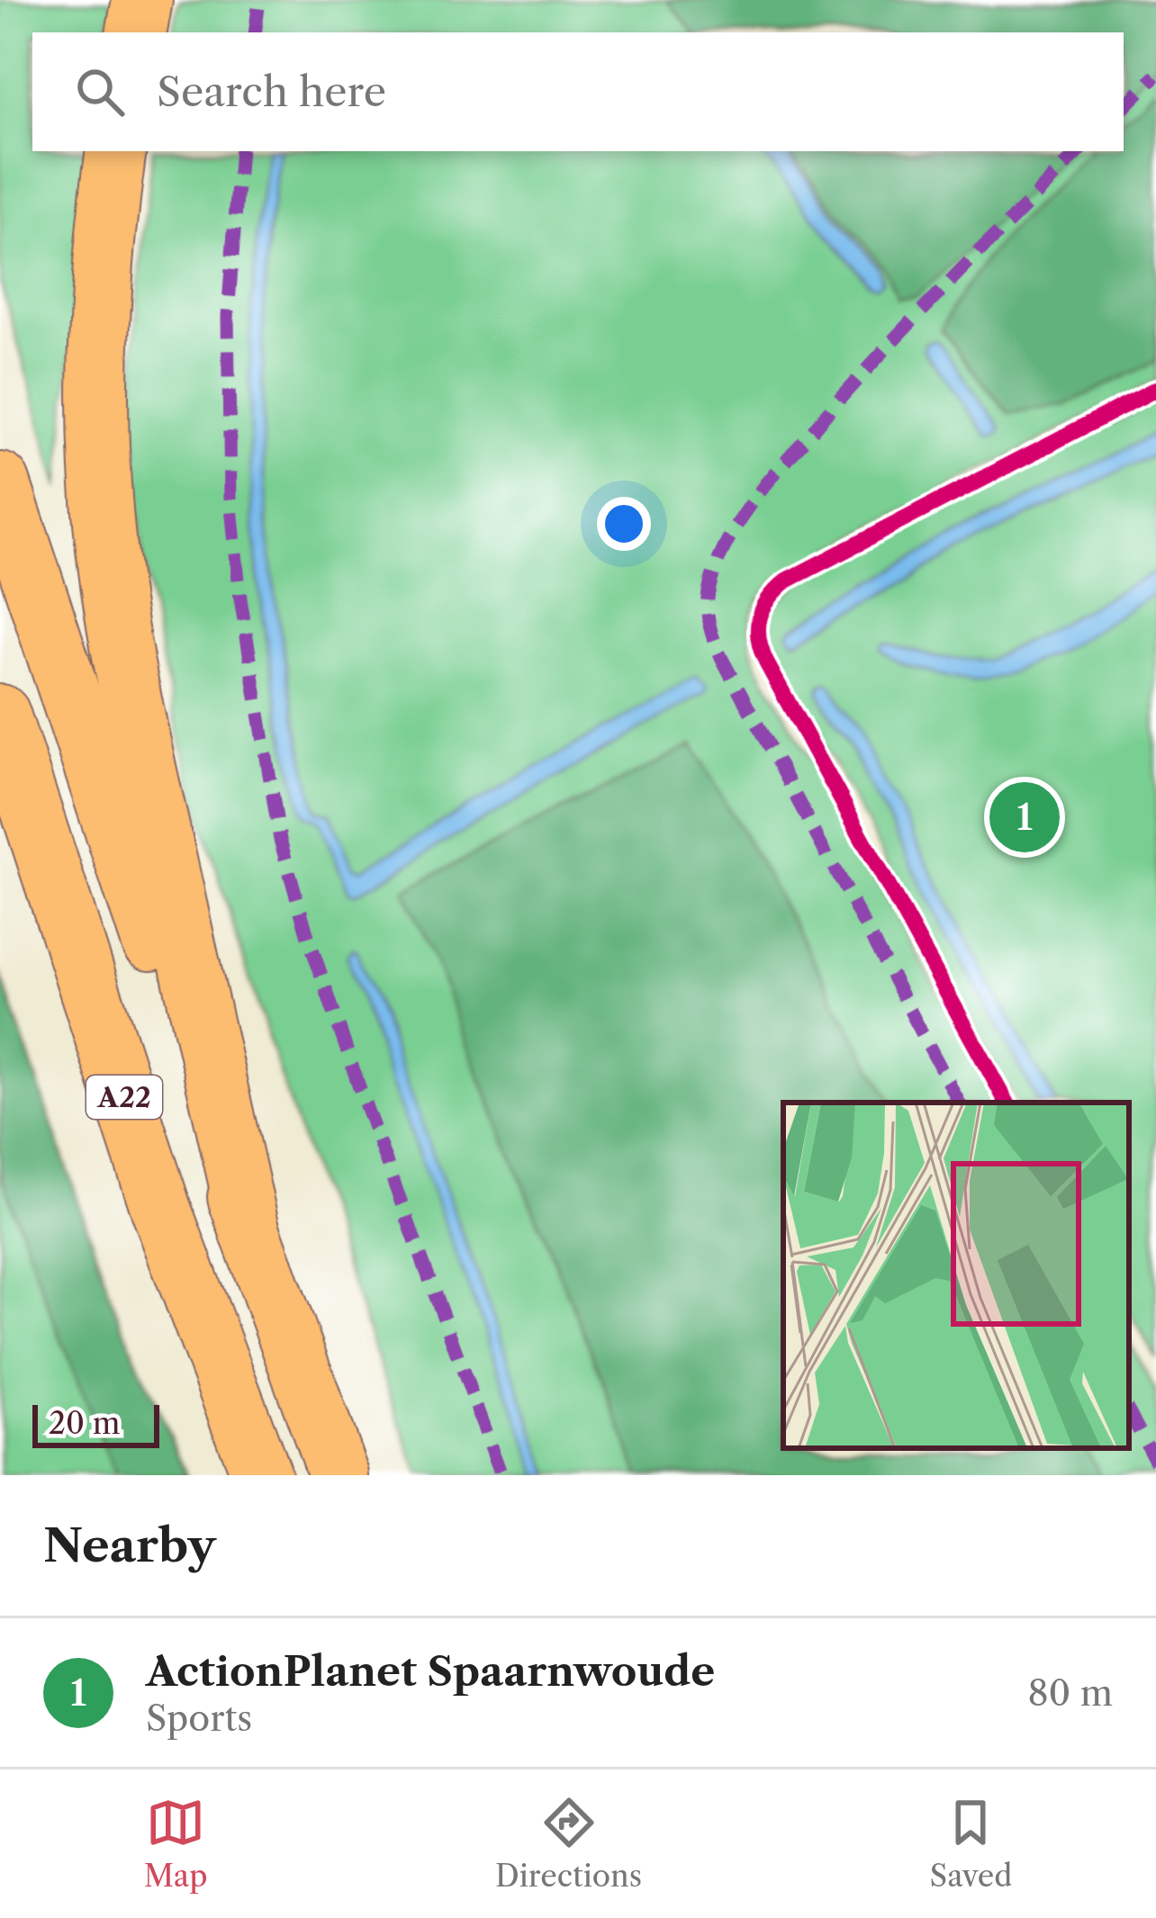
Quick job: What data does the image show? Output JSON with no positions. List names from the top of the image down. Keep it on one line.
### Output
{"streets":{"highway":["A22"]},"scale_bar":"20 m","page":{"search":"Search here","pins":"1","scale":"20 m","heading":"Nearby","list":[{"mark":"1","name":"ActionPlanet Spaarnwoude","note":"Sports","value":"80 m"}],"nav":["Map","Directions","Saved"]}}
